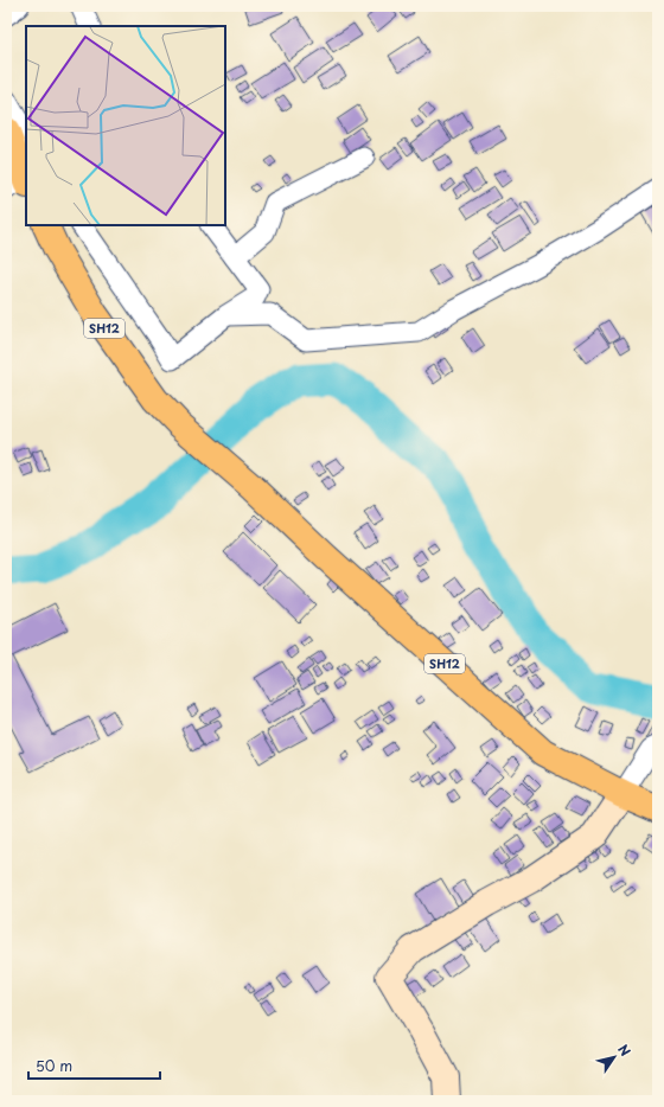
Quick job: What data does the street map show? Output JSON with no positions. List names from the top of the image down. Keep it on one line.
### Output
{"streets":{"main road":["SH12"]},"scale_bar":"50 m","north":"top right"}
